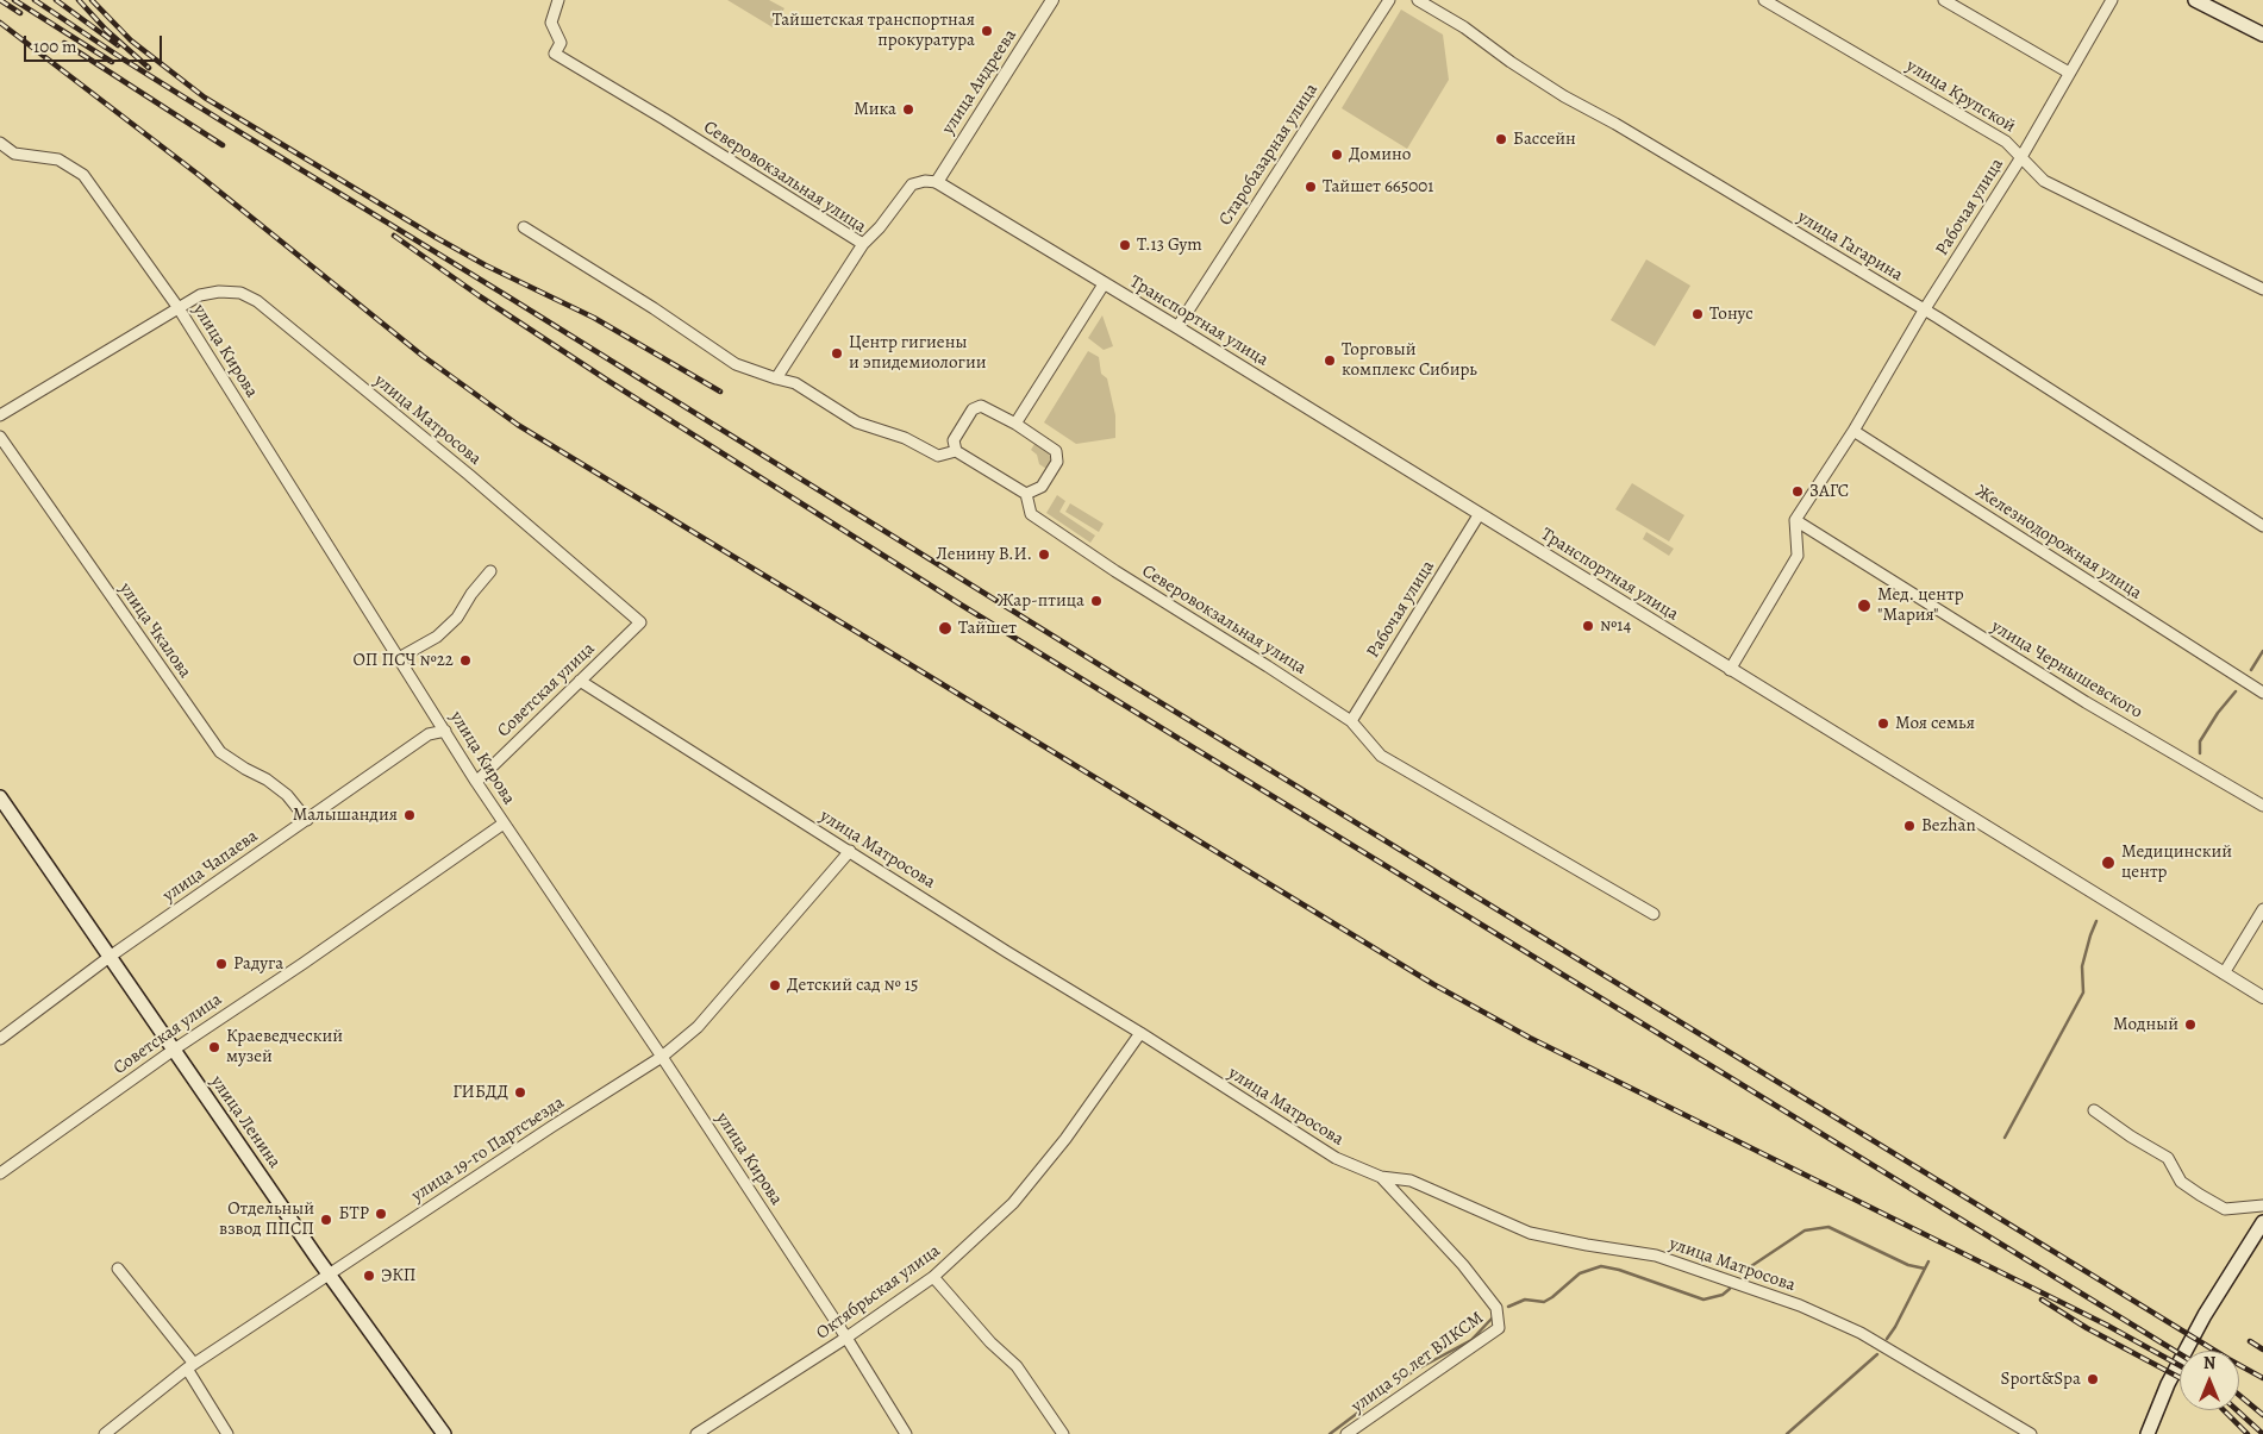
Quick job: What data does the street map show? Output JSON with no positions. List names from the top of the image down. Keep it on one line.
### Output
{"streets":{"main road":["улица Ленина"],"street":["улица Андреева","улица Крупской","Старобазарная улица","Северовокзальная улица","Рабочая улица","улица Гагарина","Транспортная улица","улица Кирова","улица Матросова","Железнодорожная улица","улица Чкалова","улица Чернышевского","Советская улица","улица Чапаева","улица 19-го Партсъезда","Октябрьская улица","улица 50 лет ВЛКСМ"]},"crossings":[["улица Андреева","Транспортная улица"],["улица Крупской","Рабочая улица"],["Старобазарная улица","Транспортная улица"],["Северовокзальная улица","Рабочая улица"],["Рабочая улица","улица Гагарина"],["Рабочая улица","Транспортная улица"],["Рабочая улица","Железнодорожная улица"],["улица Кирова","улица Матросова"],["улица Кирова","Советская улица"],["улица Кирова","улица Чапаева"],["улица Кирова","улица 19-го Партсъезда"],["улица Кирова","Октябрьская улица"],["улица Матросова","Советская улица"],["улица Матросова","улица 19-го Партсъезда"],["улица Матросова","Октябрьская улица"],["улица Матросова","улица 50 лет ВЛКСМ"],["улица Чкалова","улица Чапаева"],["Советская улица","улица Ленина"],["улица Чапаева","улица Ленина"],["улица Ленина","улица 19-го Партсъезда"]],"places":["Тайшетская транспортная прокуратура","Мика","Бассейн","Домино","Тайшет 665001","T.13 Gym","Тонус","Центр гигиены и эпидемиологии","Торговый комплекс Сибирь","ЗАГС","Ленину В.И.","Жар-птица","Мед. центр \"Мария\"","№14","Тайшет","ОП ПСЧ №22","Моя семья","Малышандия","Bezhan","Медицинский центр","Радуга","Детский сад № 15","Модный","Краеведческий музей","ГИБДД","БТР","Отдельный взвод ППСП","ЭКП","Sport&Spa"],"scale_bar":"100 m","north":"top"}
